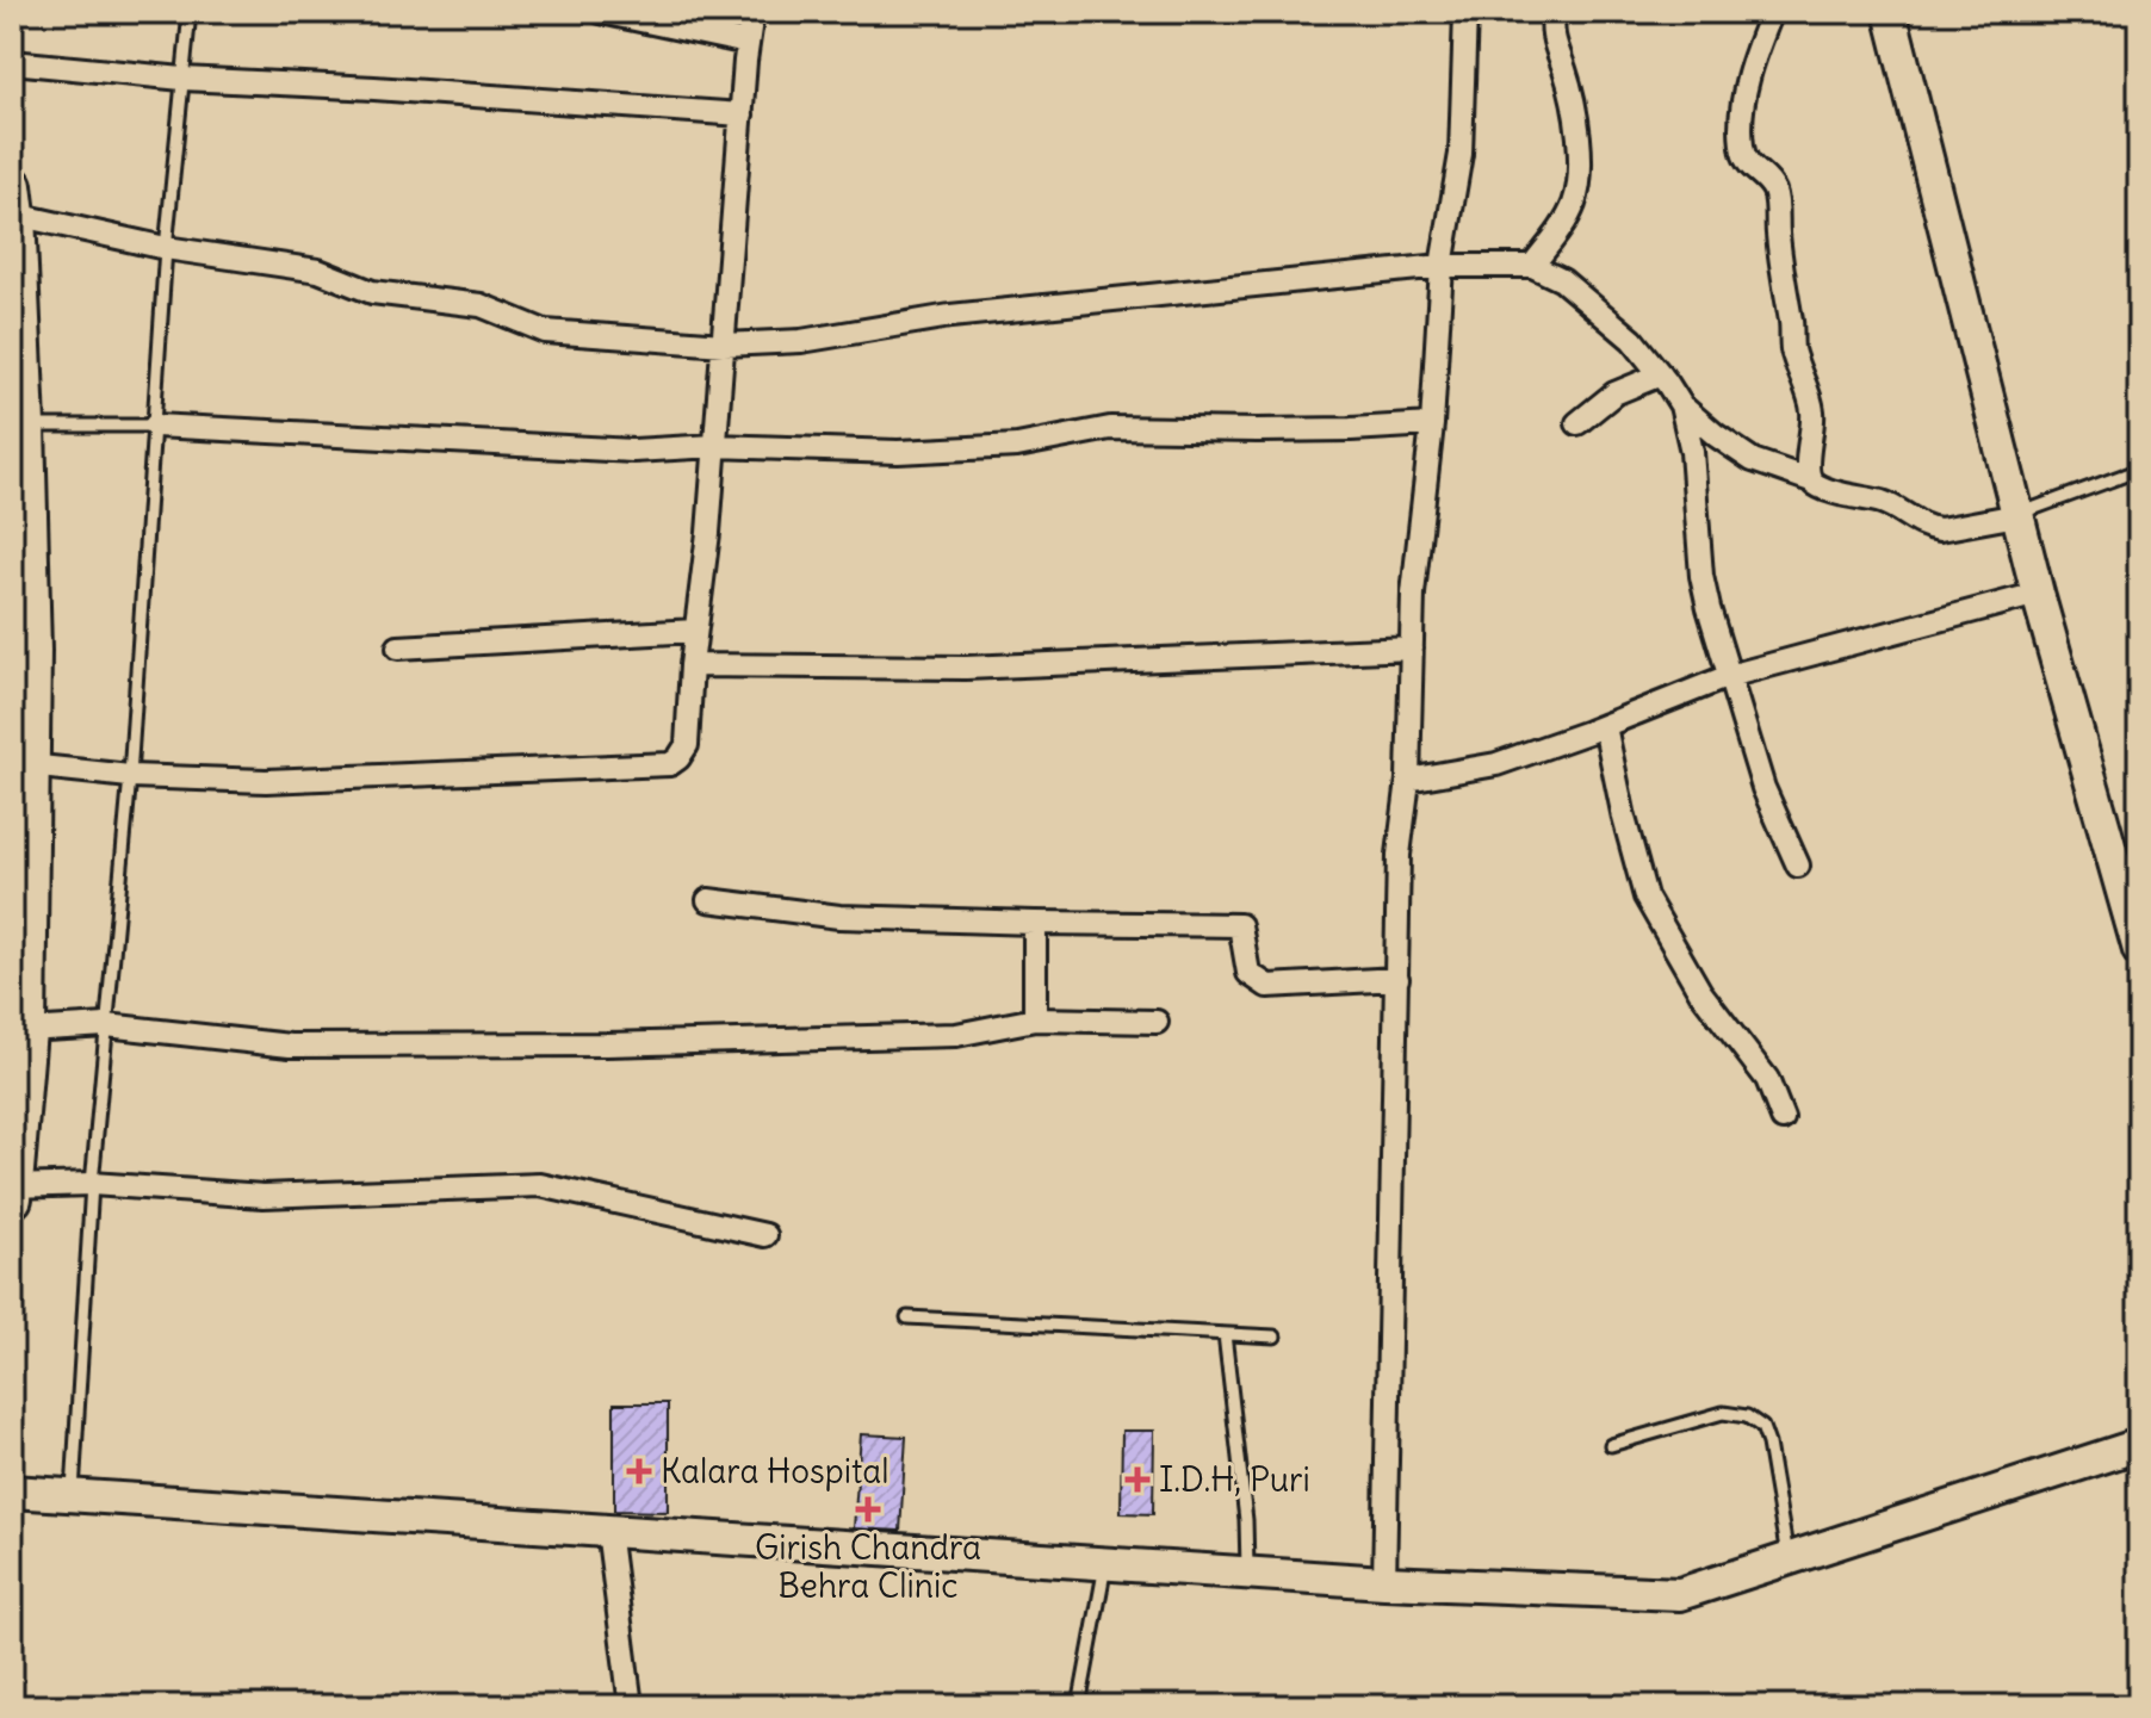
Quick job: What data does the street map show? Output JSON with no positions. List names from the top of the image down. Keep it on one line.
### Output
{"places":{"health":["Kalara Hospital","I.D.H, Puri","Girish Chandra Behra Clinic"]}}
